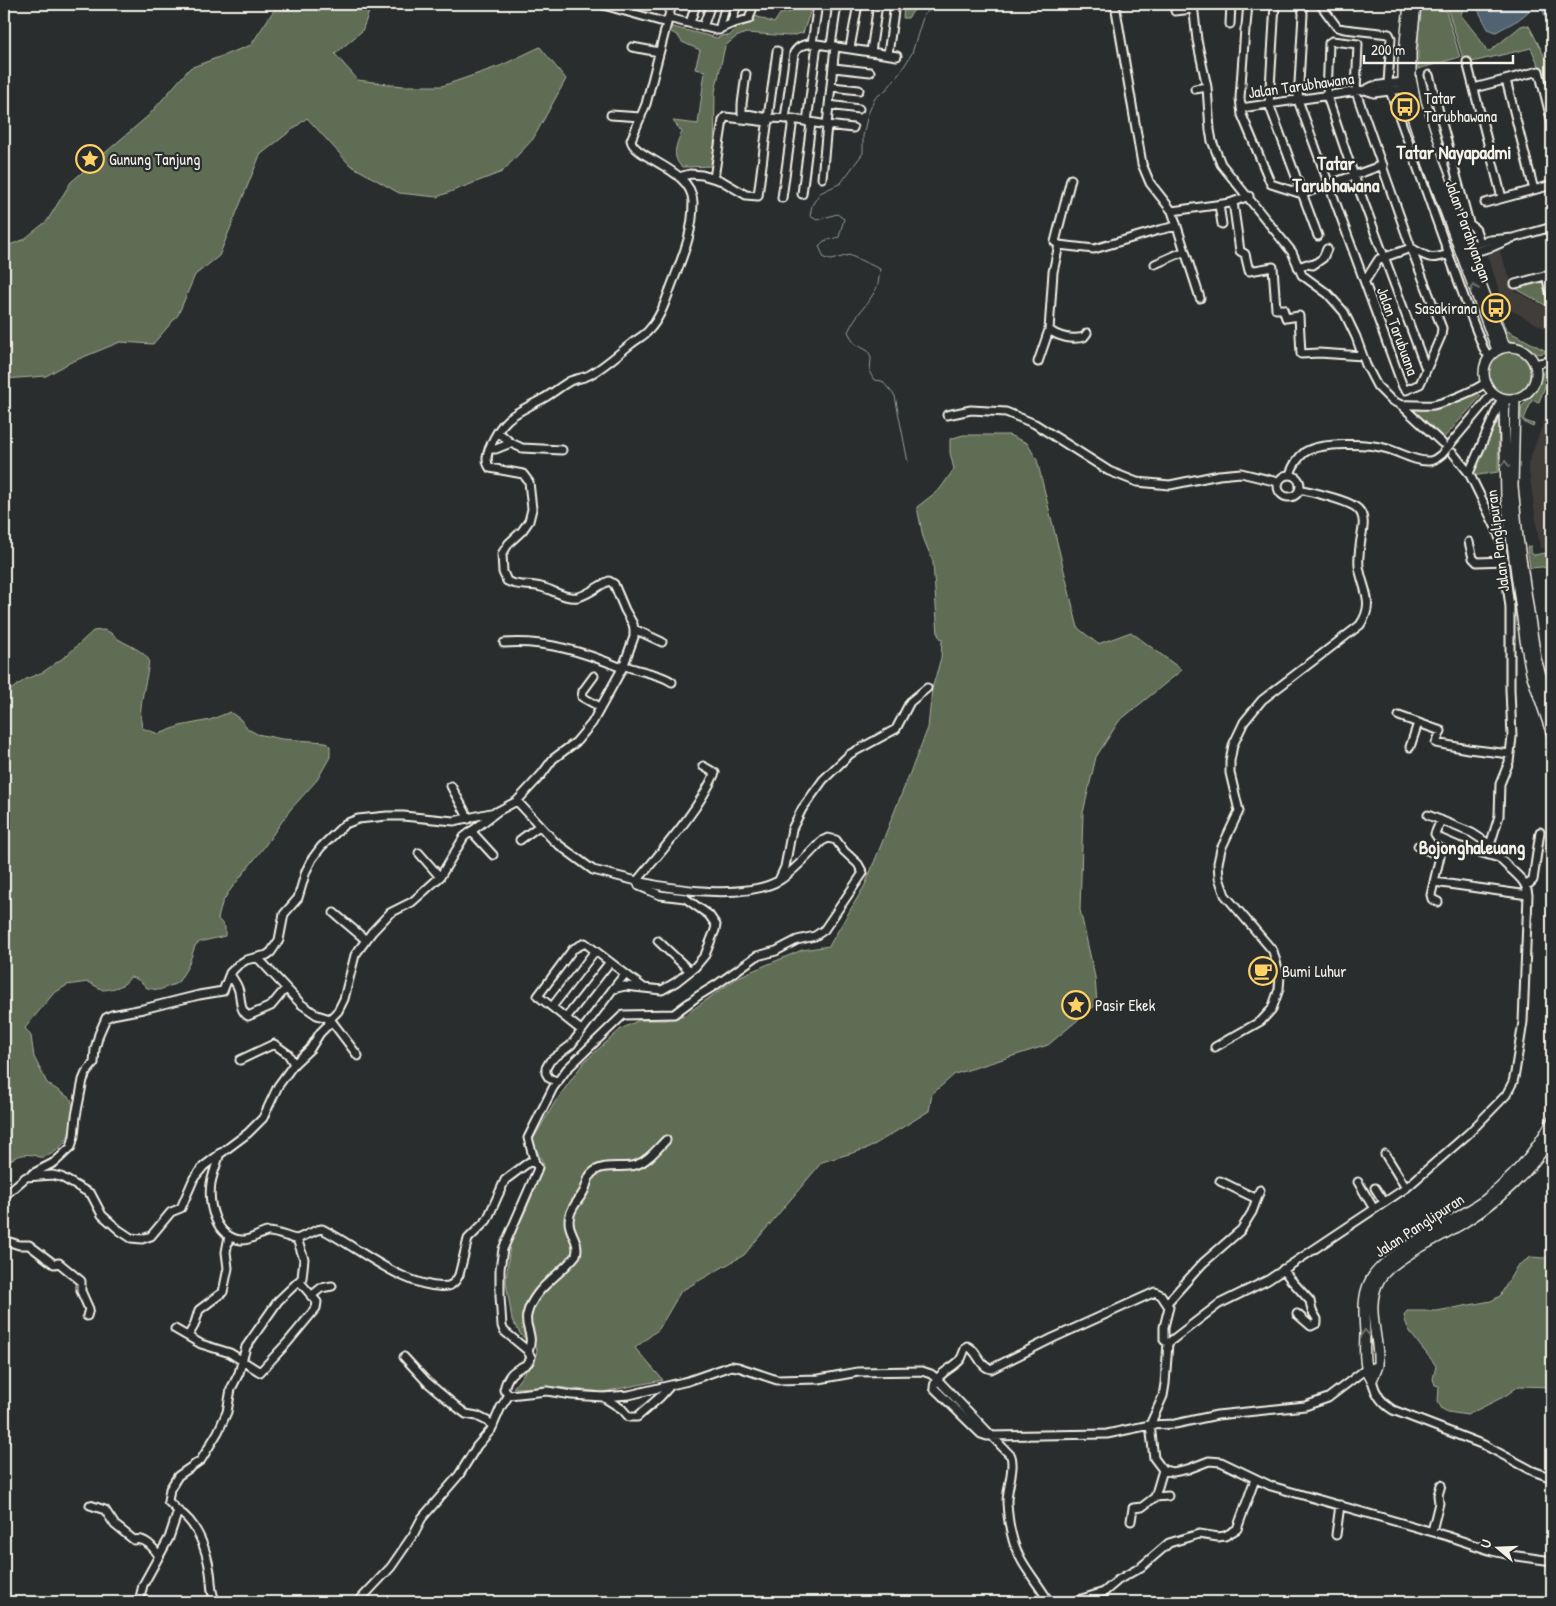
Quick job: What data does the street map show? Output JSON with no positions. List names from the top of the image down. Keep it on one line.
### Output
{"streets":{"main road":["Jalan Parahyangan","Jalan Panglipuran"],"street":["Jalan Tarubhawana","Jalan Tarubuana"]},"crossings":[["Jalan Tarubhawana","Jalan Parahyangan"],["Jalan Tarubhawana","Jalan Tarubuana"],["Jalan Parahyangan","Jalan Panglipuran"]],"districts":["Tatar Nayapadmi","Tatar Tarubhawana","Bojonghaleuang"],"places":{"bus stop":["Tatar Tarubhawana","Sasakirana"],"place":["Gunung Tanjung","Pasir Ekek"],"cafe":["Bumi Luhur"]},"scale_bar":"200 m","north":"left"}
